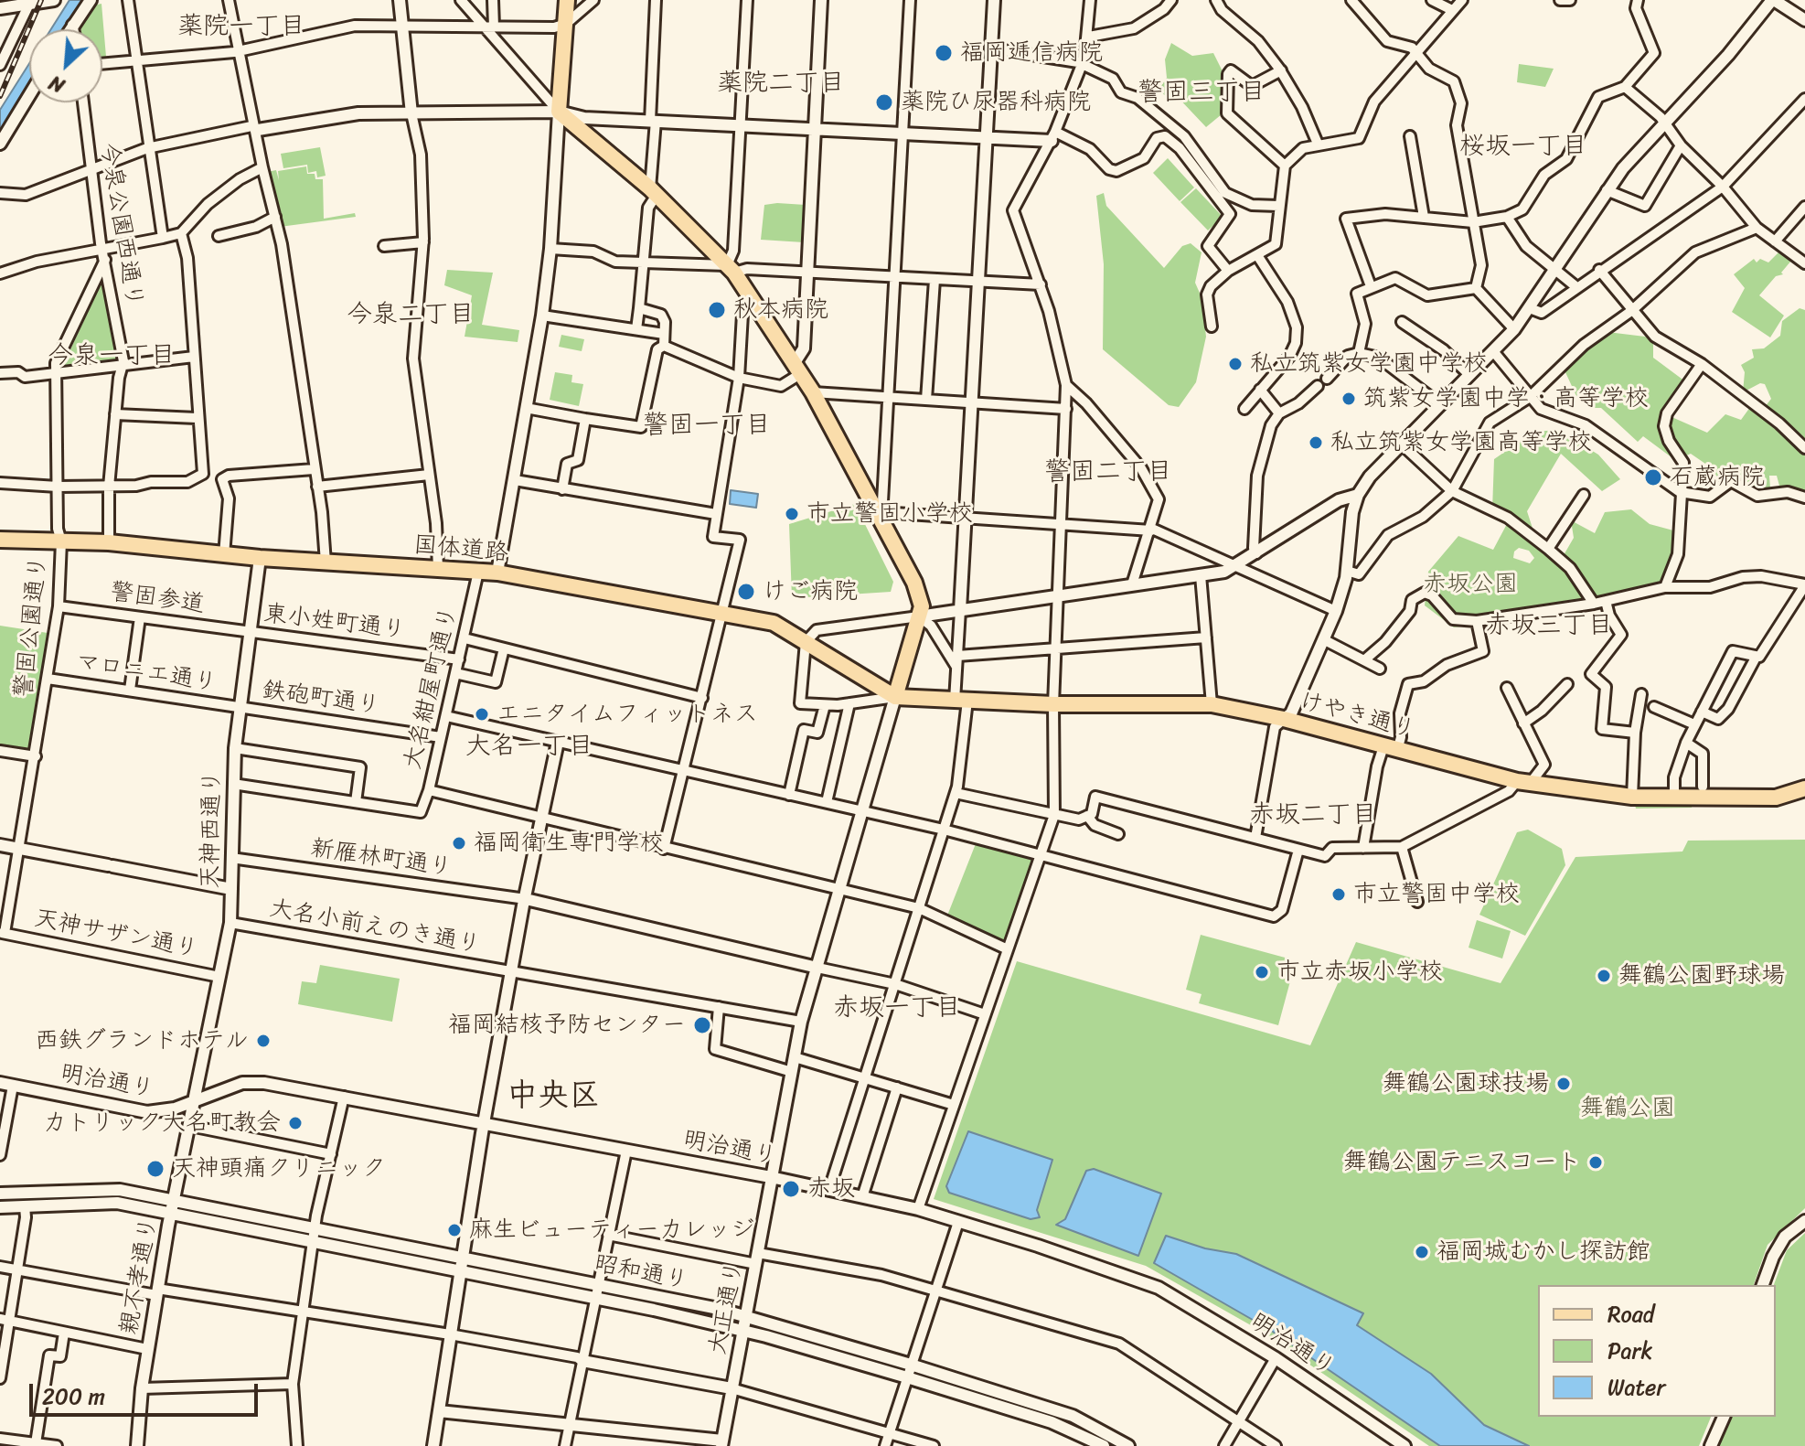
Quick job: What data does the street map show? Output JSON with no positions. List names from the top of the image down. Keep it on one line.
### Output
{"streets":{"main road":["国体道路","けやき通り"],"street":["今泉公園西通り","警固参道","東小姓町通り","警固公園通り","マロニエ通り","大名紺屋町通り","鉄砲町通り","天神西通り","新雁林町通り","大名小前えのき通り","天神サザン通り","明治通り","昭和通り","親不孝通り","大正通り"]},"crossings":[["今泉公園西通り","国体道路"],["国体道路","警固公園通り"],["国体道路","大名紺屋町通り"],["国体道路","けやき通り"],["国体道路","天神西通り"],["国体道路","大正通り"],["警固参道","東小姓町通り"],["警固参道","警固公園通り"],["警固参道","天神西通り"],["東小姓町通り","大名紺屋町通り"],["東小姓町通り","天神西通り"],["警固公園通り","マロニエ通り"],["警固公園通り","天神サザン通り"],["マロニエ通り","鉄砲町通り"],["マロニエ通り","天神西通り"],["大名紺屋町通り","鉄砲町通り"],["鉄砲町通り","天神西通り"],["けやき通り","大正通り"],["天神西通り","新雁林町通り"],["天神西通り","大名小前えのき通り"],["天神西通り","天神サザン通り"],["天神西通り","明治通り"],["天神西通り","親不孝通り"],["大名小前えのき通り","大正通り"],["明治通り","大正通り"],["昭和通り","親不孝通り"],["昭和通り","大正通り"]],"districts":["薬院一丁目","薬院二丁目","警固三丁目","桜坂一丁目","今泉二丁目","今泉一丁目","警固一丁目","警固二丁目","赤坂三丁目","大名一丁目","赤坂二丁目","赤坂一丁目","中央区"],"parks":["赤坂公園","舞鶴公園"],"places":["福岡逓信病院","薬院ひ尿器科病院","秋本病院","私立筑紫女学園中学校","筑紫女学園中学・高等学校","私立筑紫女学園高等学校","石蔵病院","市立警固小学校","けご病院","エニタイムフィットネス","福岡衛生専門学校","市立警固中学校","市立赤坂小学校","舞鶴公園野球場","福岡結核予防センター","西鉄グランドホテル","舞鶴公園球技場","カトリック大名町教会","舞鶴公園テニスコート","天神頭痛クリニック","赤坂","麻生ビューティーカレッジ","福岡城むかし探訪館"],"legend":["Road","Park","Water"],"scale_bar":"200 m","north":"bottom left"}
